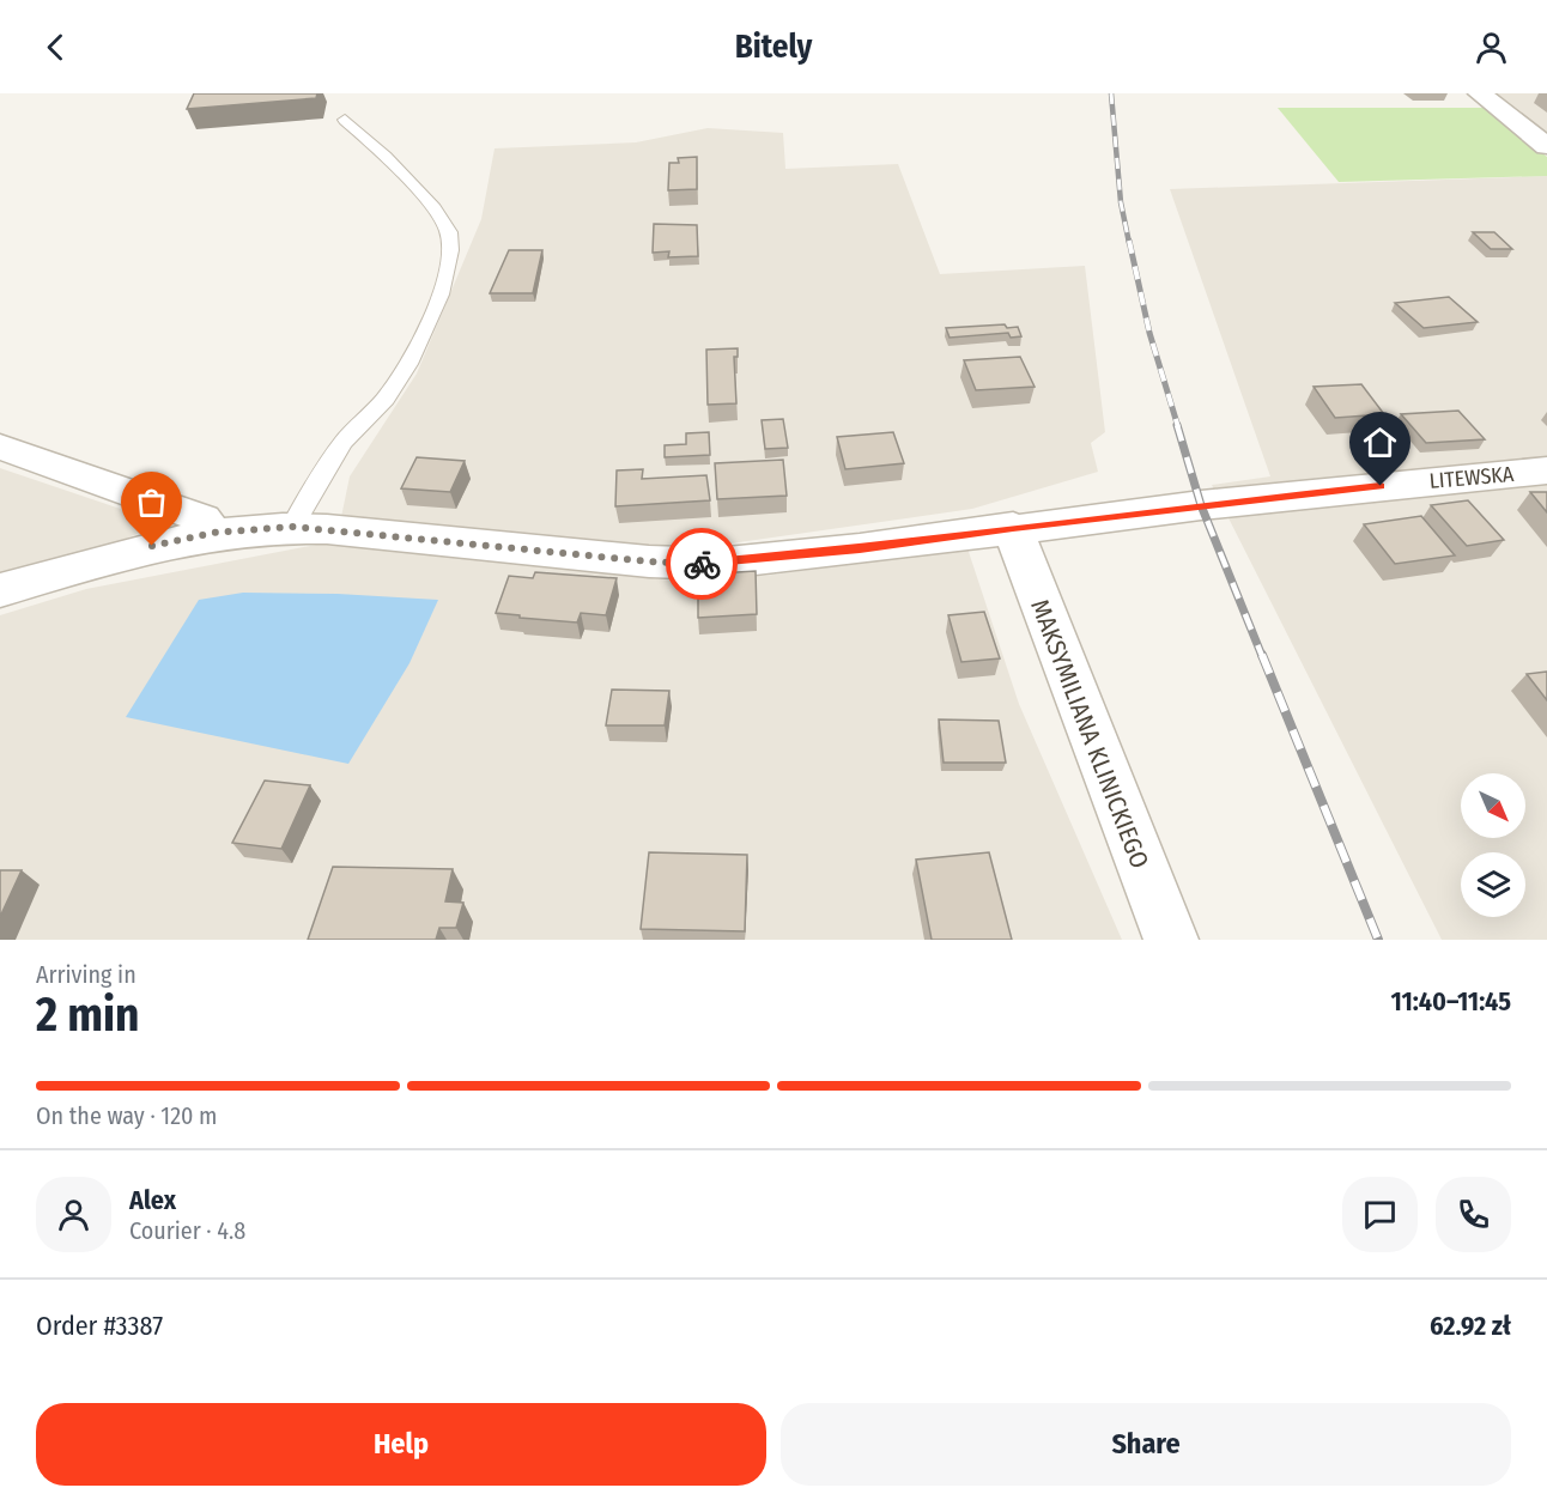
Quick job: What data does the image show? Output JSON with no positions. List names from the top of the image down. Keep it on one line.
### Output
{"streets":{"street":["LITEWSKA","MAKSYMILIANA KLINICKIEGO"]},"crossings":[["LITEWSKA","MAKSYMILIANA KLINICKIEGO"]],"north":"bottom right","page":{"header":"Bitely","heading":["2 min","Arriving in","11:40–11:45"],"panel":["Alex","Courier · 4.8","Order #3387","62.92 zł"],"bar":"On the way · 120 m","buttons":["Help","Share"]}}
